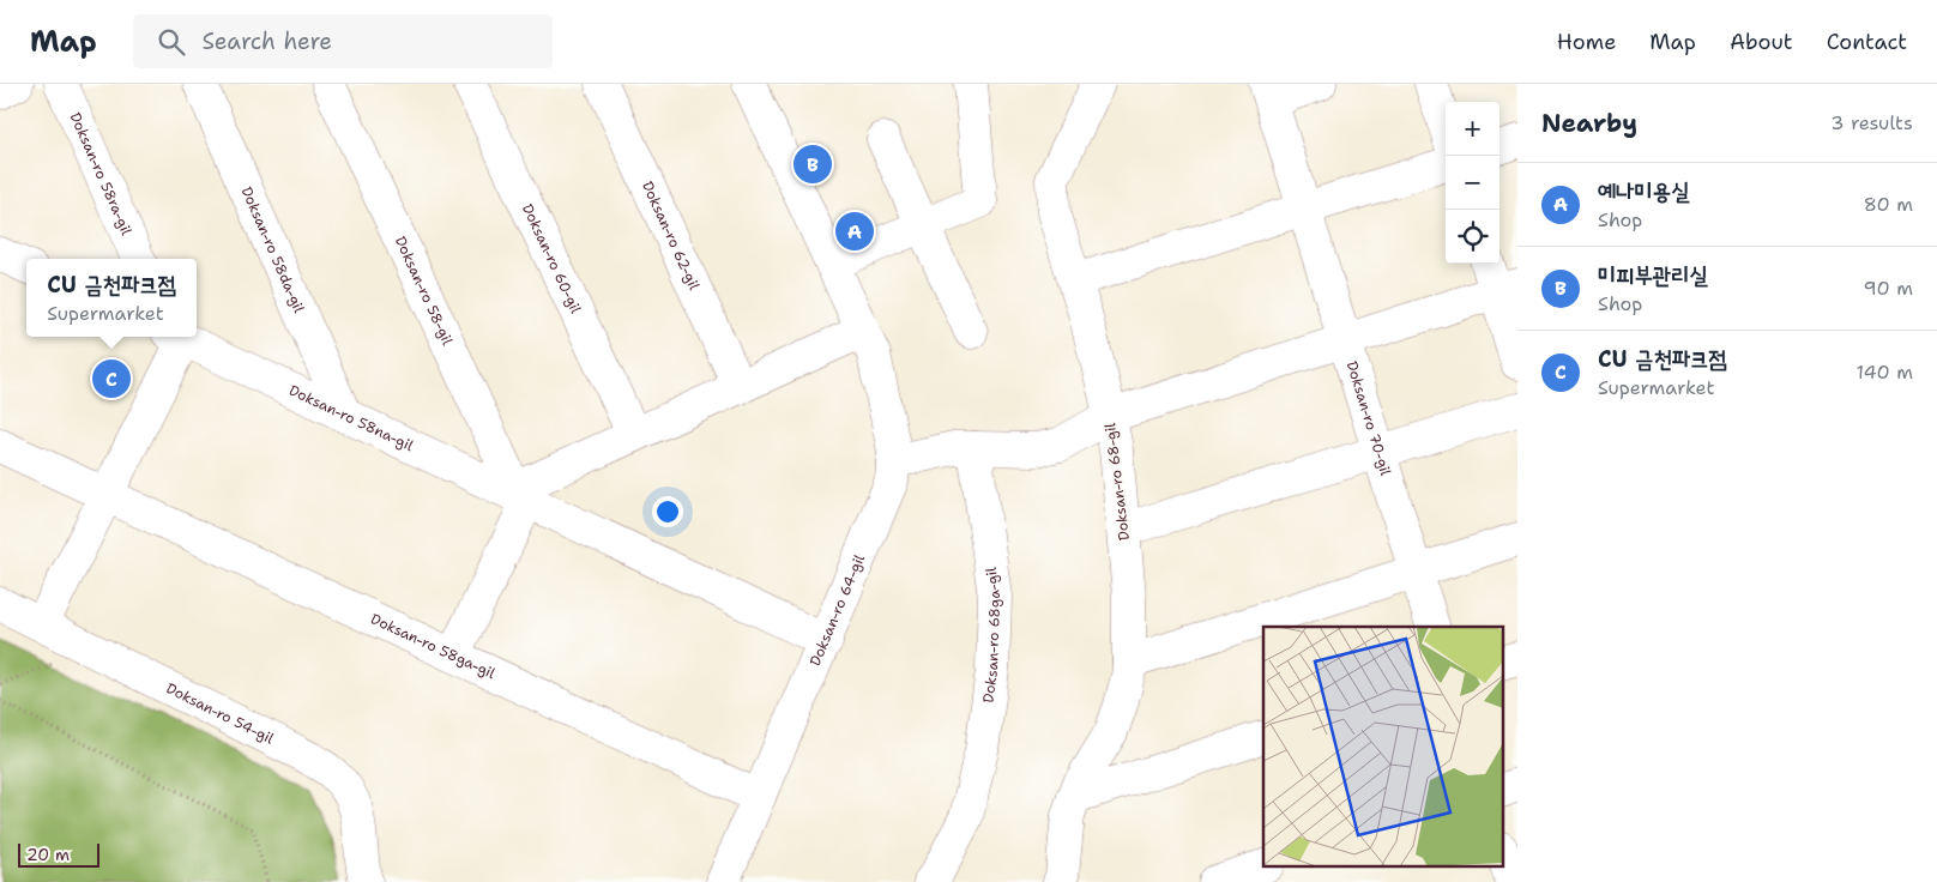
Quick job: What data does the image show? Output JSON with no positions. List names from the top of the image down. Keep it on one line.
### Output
{"streets":{"street":["Doksan-ro 58ra-gil","Doksan-ro 62-gil","Doksan-ro 58da-gil","Doksan-ro 60-gil","Doksan-ro 58-gil","Doksan-ro 58na-gil","Doksan-ro 70-gil","Doksan-ro 68-gil","Doksan-ro 64-gil","Doksan-ro 68ga-gil","Doksan-ro 58ga-gil","Doksan-ro 54-gil"]},"crossings":[["Doksan-ro 58da-gil","Doksan-ro 58na-gil"],["Doksan-ro 58-gil","Doksan-ro 58na-gil"],["Doksan-ro 58na-gil","Doksan-ro 64-gil"],["Doksan-ro 58na-gil","Doksan-ro 58ga-gil"],["Doksan-ro 64-gil","Doksan-ro 58ga-gil"]],"scale_bar":"20 m","page":{"header":"Map","search":"Search here","nav":["Home","Map","About","Contact"],"heading":["Nearby","3 results"],"map_buttons":["+","−"],"pins":["B","A","C"],"list":[{"mark":"A","name":"예나미용실","note":"Shop","value":"80 m"},{"mark":"B","name":"미피부관리실","note":"Shop","value":"90 m"},{"mark":"C","name":"CU 금천파크점","note":"Supermarket","value":"140 m"}],"popup":["CU 금천파크점","Supermarket"],"scale":"20 m"}}
